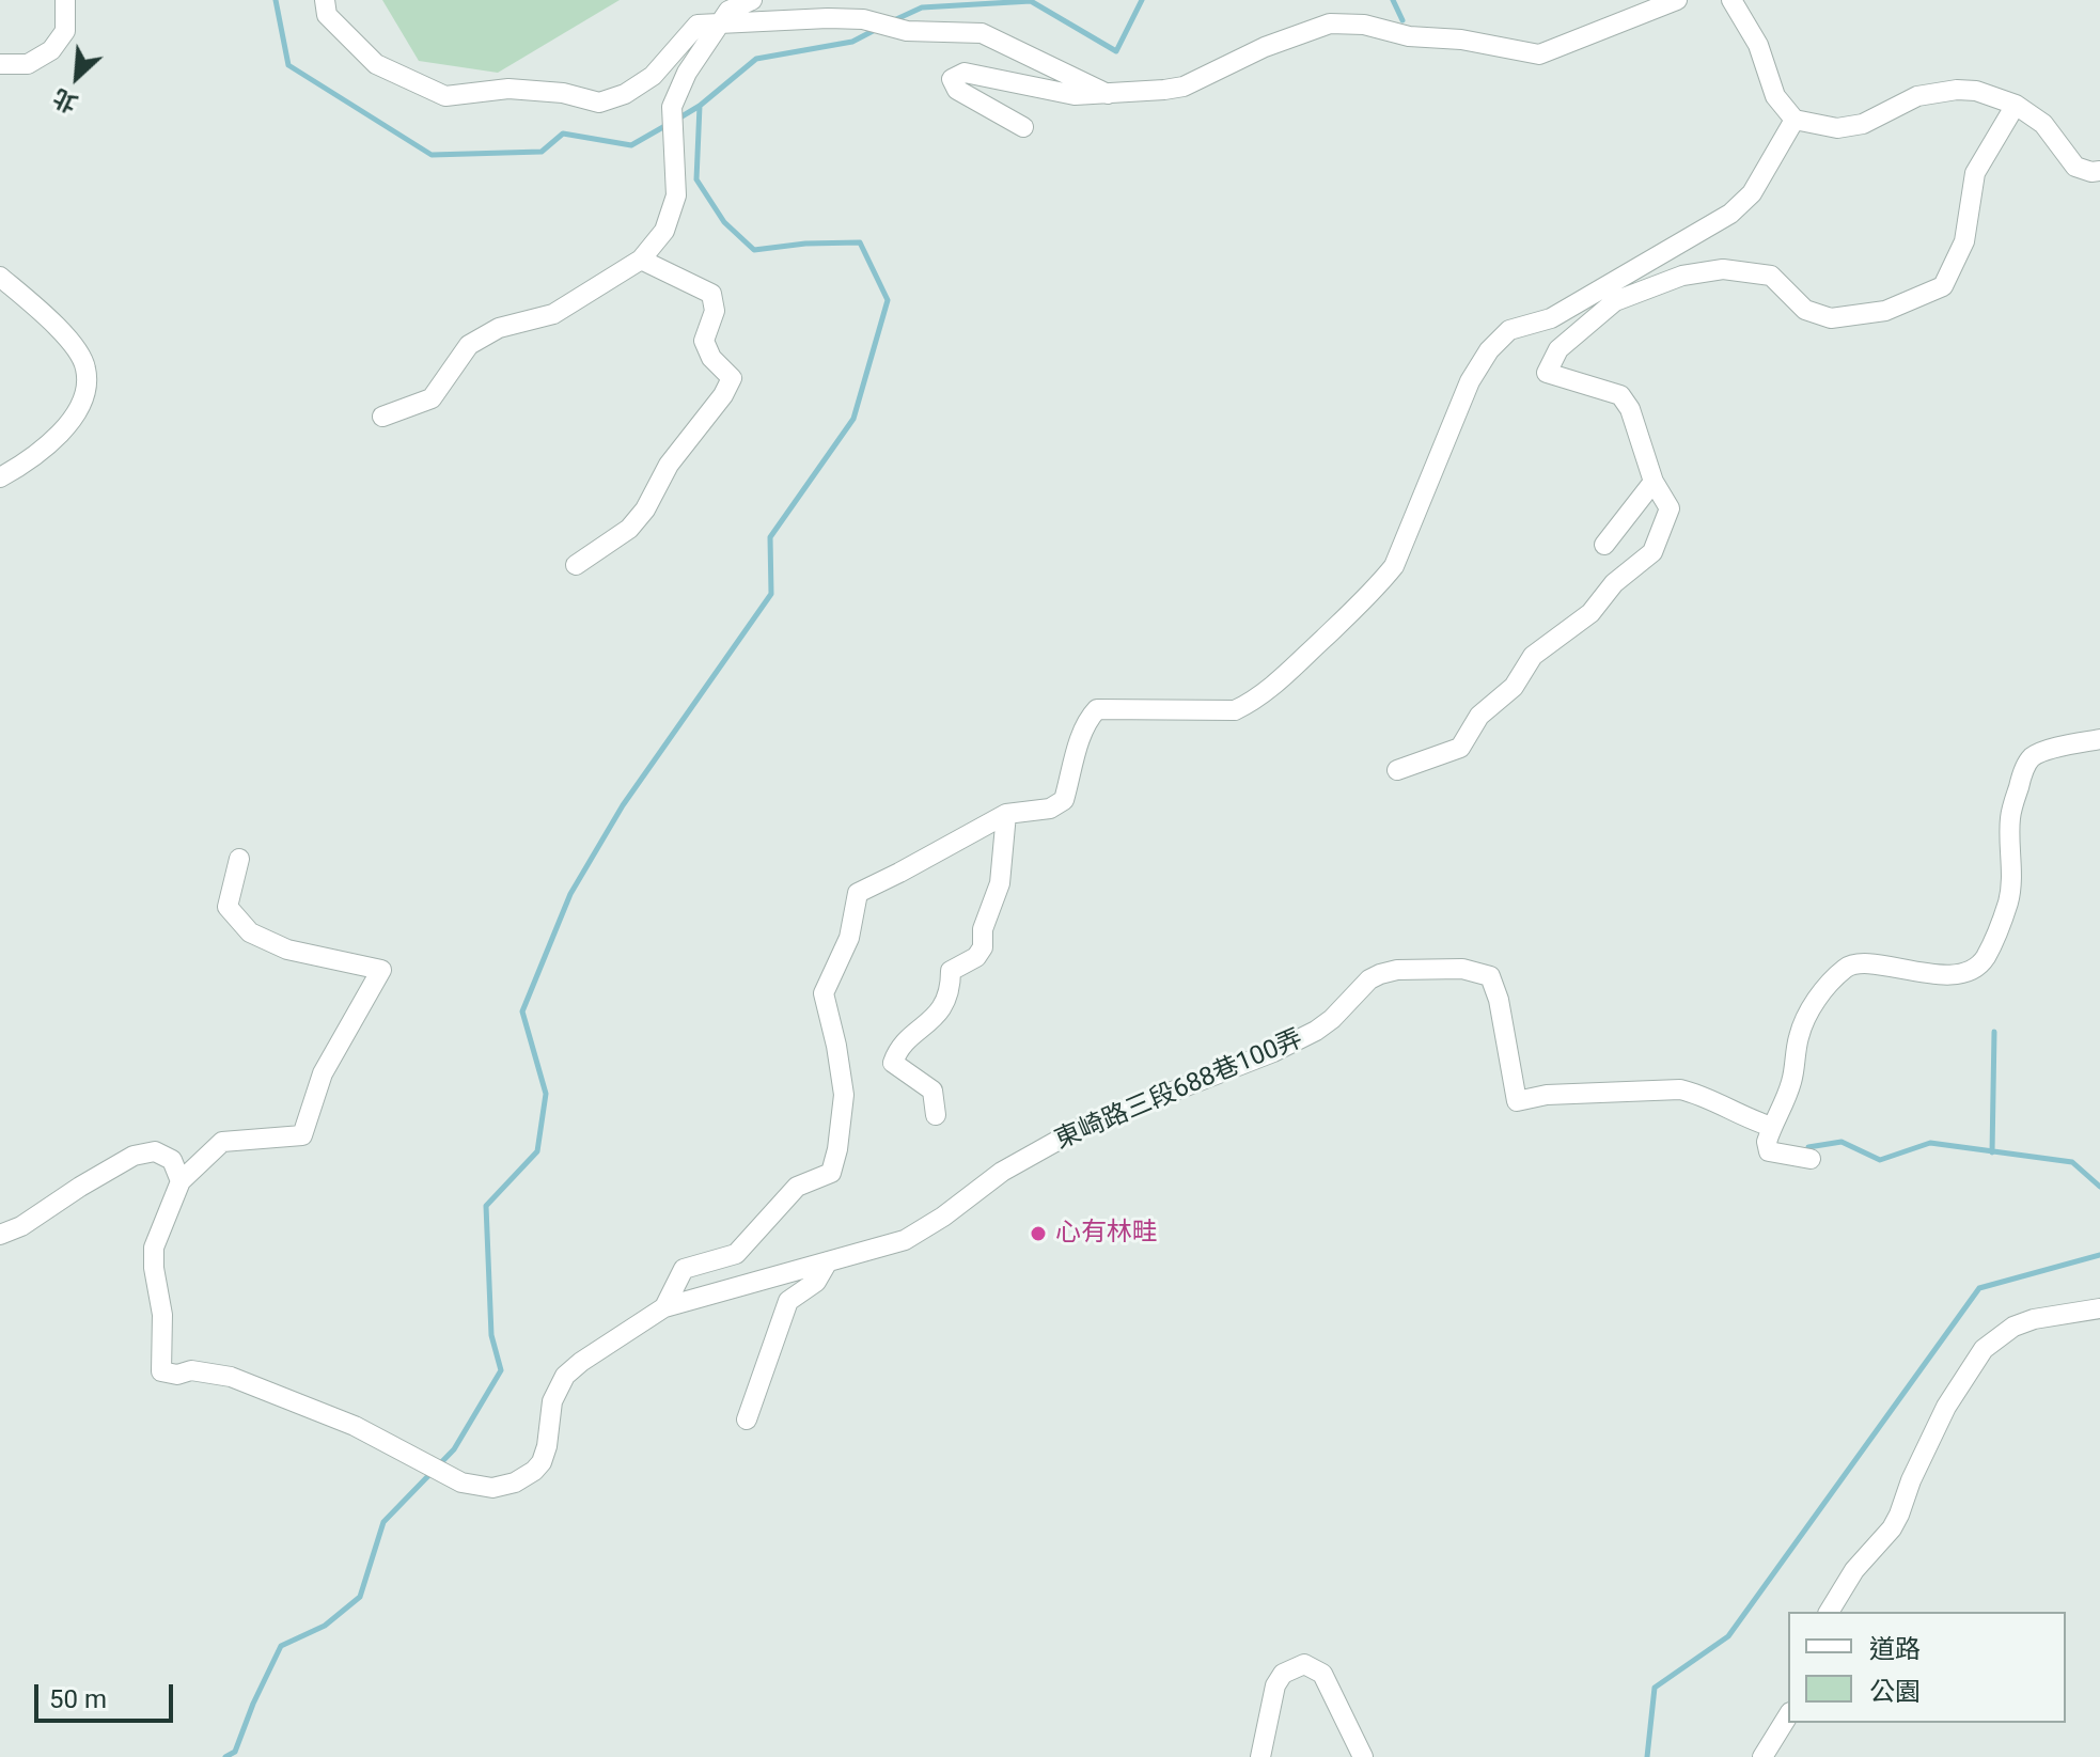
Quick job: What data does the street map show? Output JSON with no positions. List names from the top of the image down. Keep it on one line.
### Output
{"streets":{"street":["東崎路三段688巷100弄"]},"places":["心有林畦"],"legend":["道路","公園"],"scale_bar":"50 m","north":"bottom left"}
